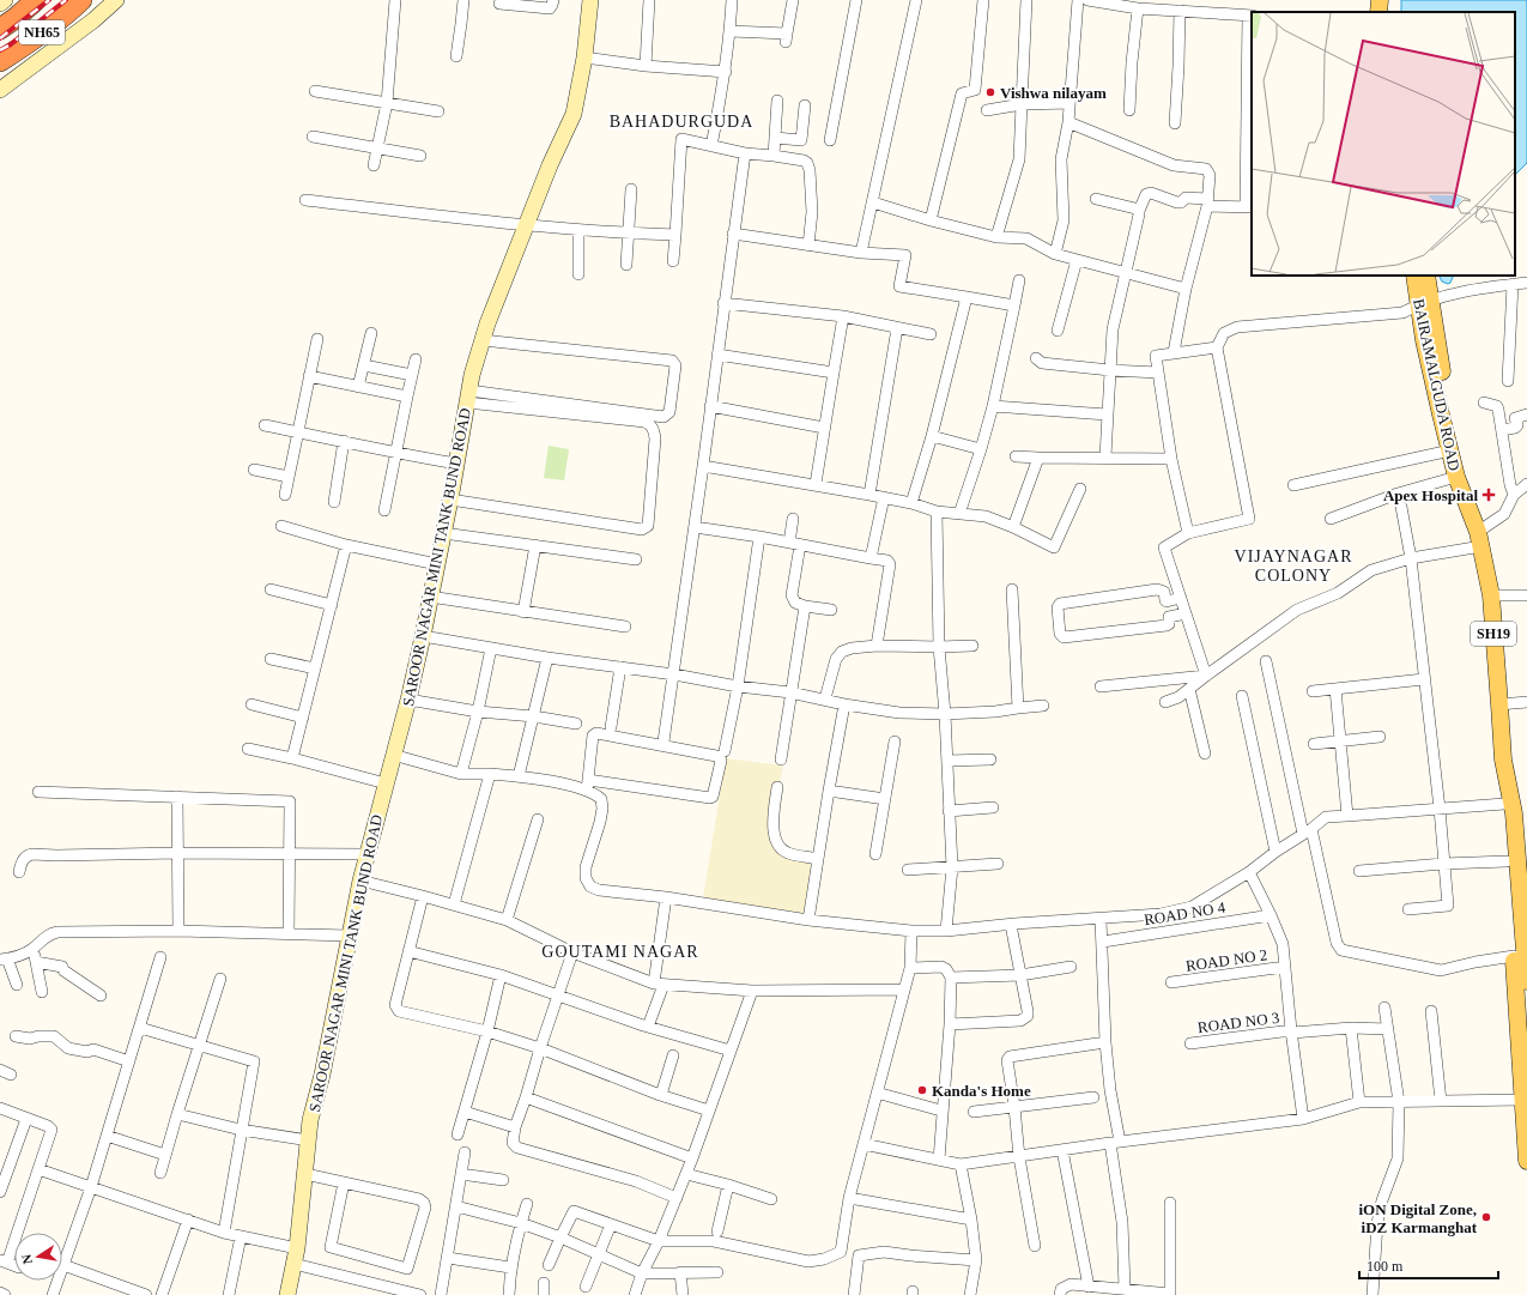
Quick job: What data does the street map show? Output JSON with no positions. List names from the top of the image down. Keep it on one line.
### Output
{"streets":{"highway":["NH65"],"main road":["BAIRAMALGUDA ROAD","SAROOR NAGAR MINI TANK BUND ROAD","SH19"],"street":["ROAD NO 4","ROAD NO 2","ROAD NO 3"]},"districts":["BAHADURGUDA","VIJAYNAGAR COLONY","GOUTAMI NAGAR"],"places":{"other":["Vishwa nilayam","Kanda's Home","iON Digital Zone, iDZ Karmanghat"],"health":["Apex Hospital"]},"scale_bar":"100 m","north":"left"}
